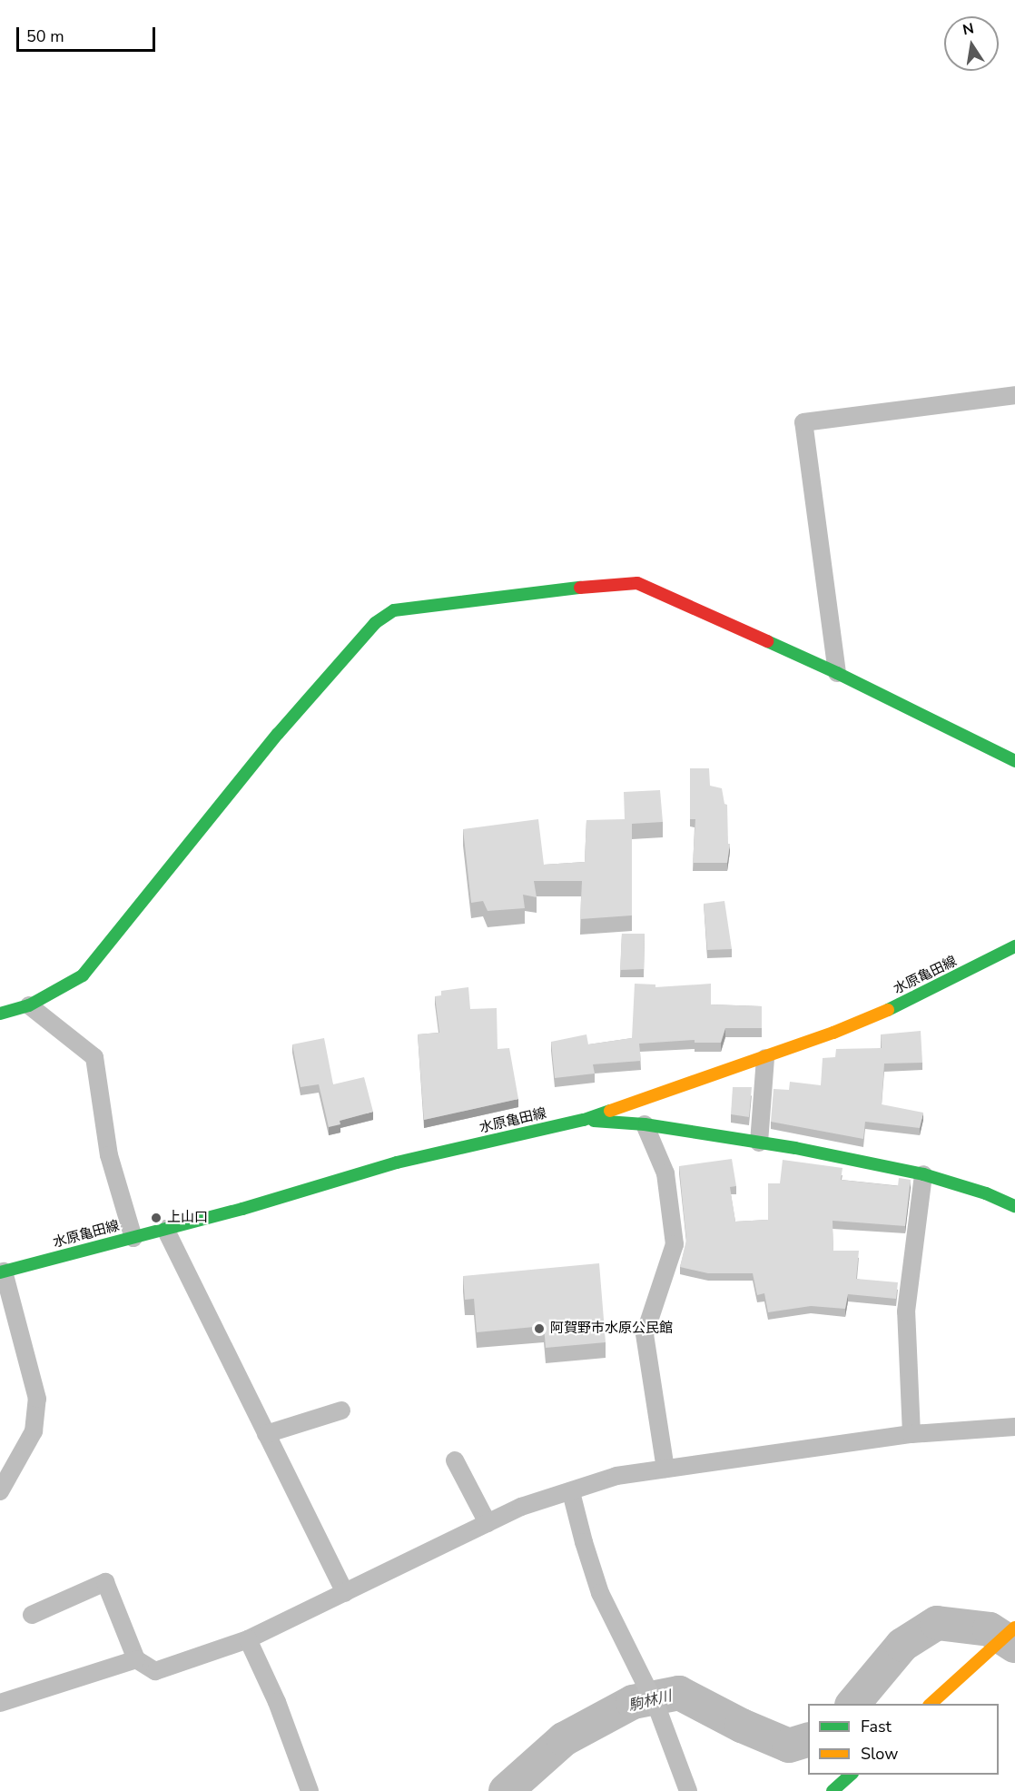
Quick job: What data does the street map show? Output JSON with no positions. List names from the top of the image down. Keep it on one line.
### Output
{"streets":{"main road":["水原亀田線"]},"water":["駒林川"],"places":["上山口","阿賀野市水原公民館"],"legend":["Fast","Slow"],"scale_bar":"50 m","north":"top"}
